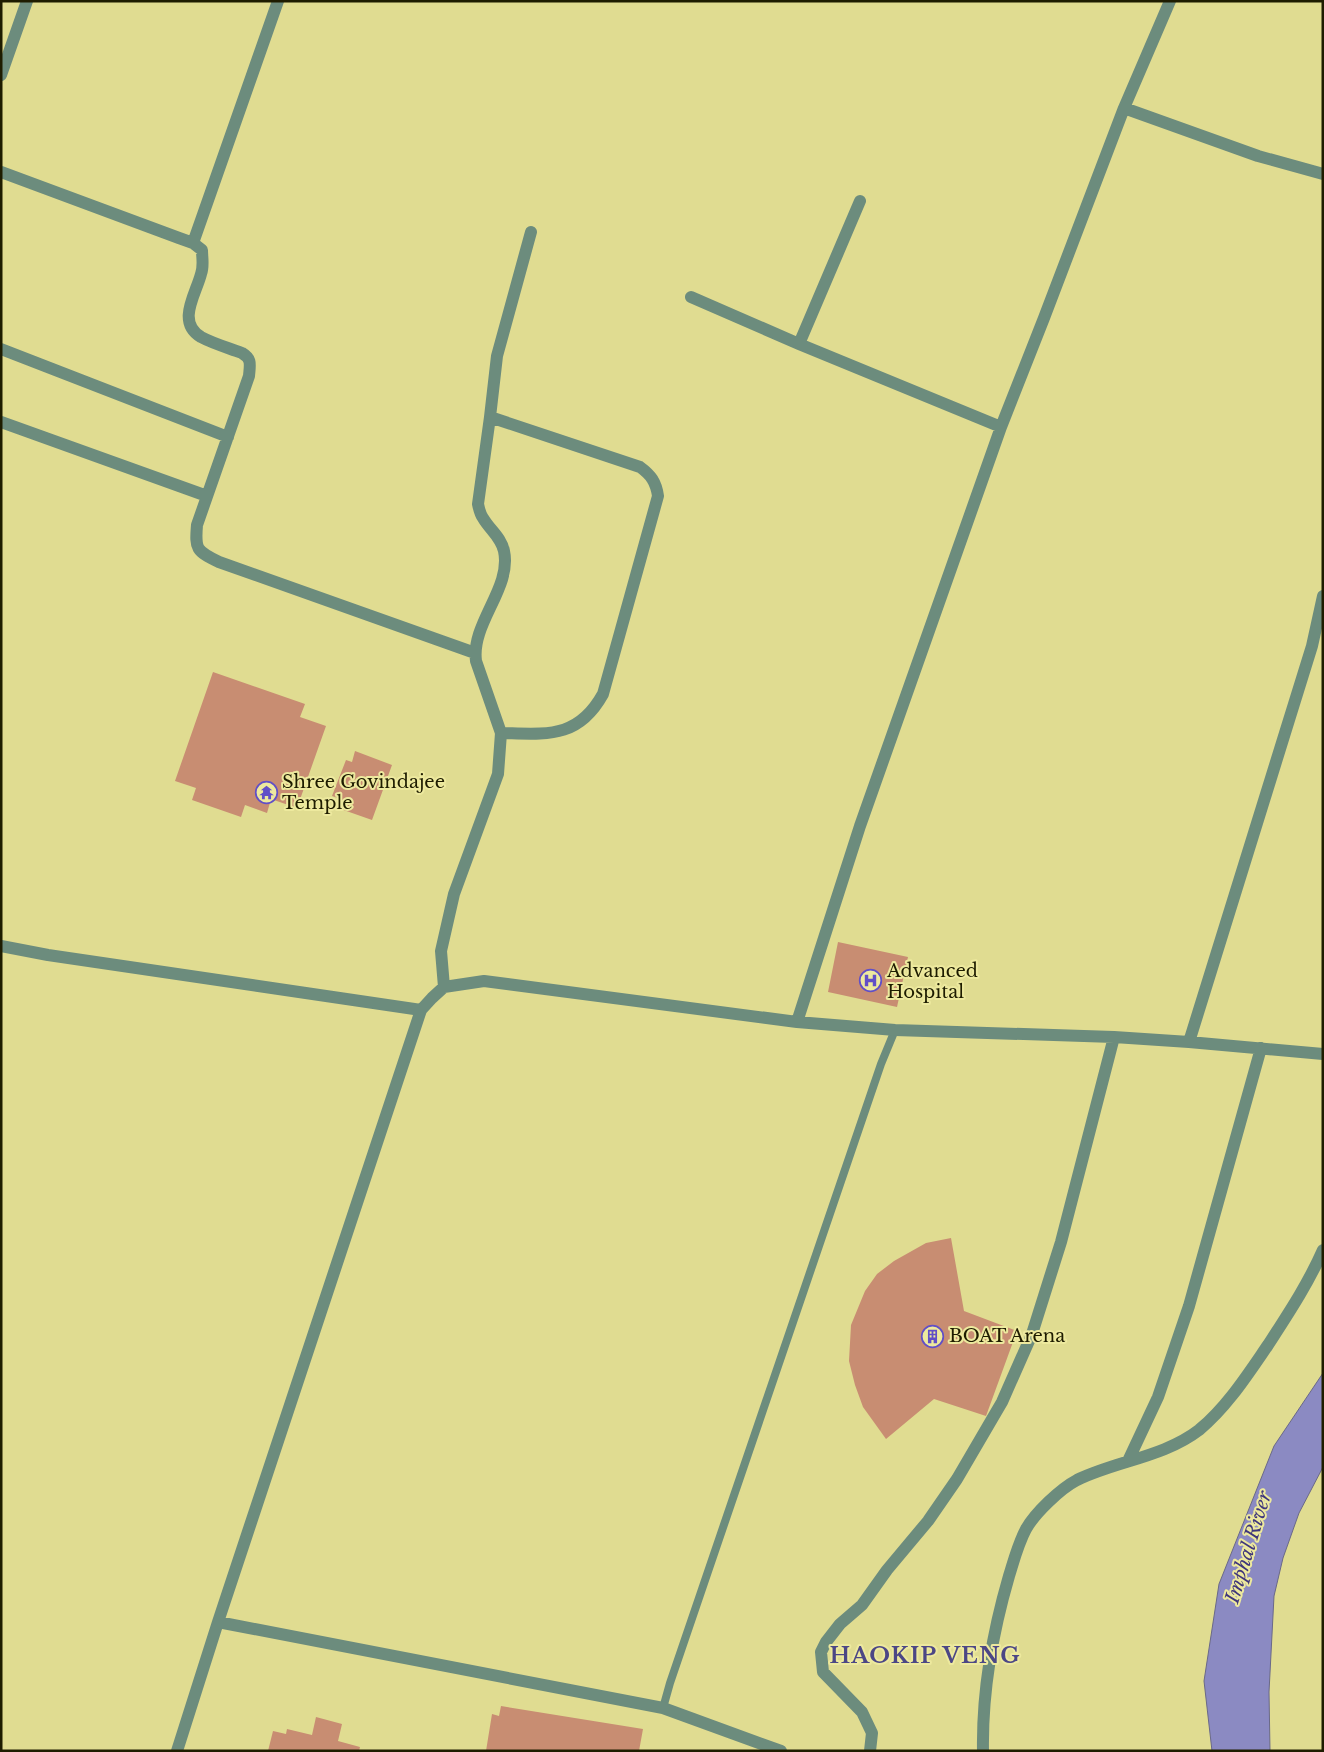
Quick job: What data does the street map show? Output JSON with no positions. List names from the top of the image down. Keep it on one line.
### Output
{"districts":["HAOKIP VENG"],"water":["Imphal River"],"places":{"temple":["Shree Govindajee Temple"],"hospital":["Advanced Hospital"],"building":["BOAT Arena"]}}
